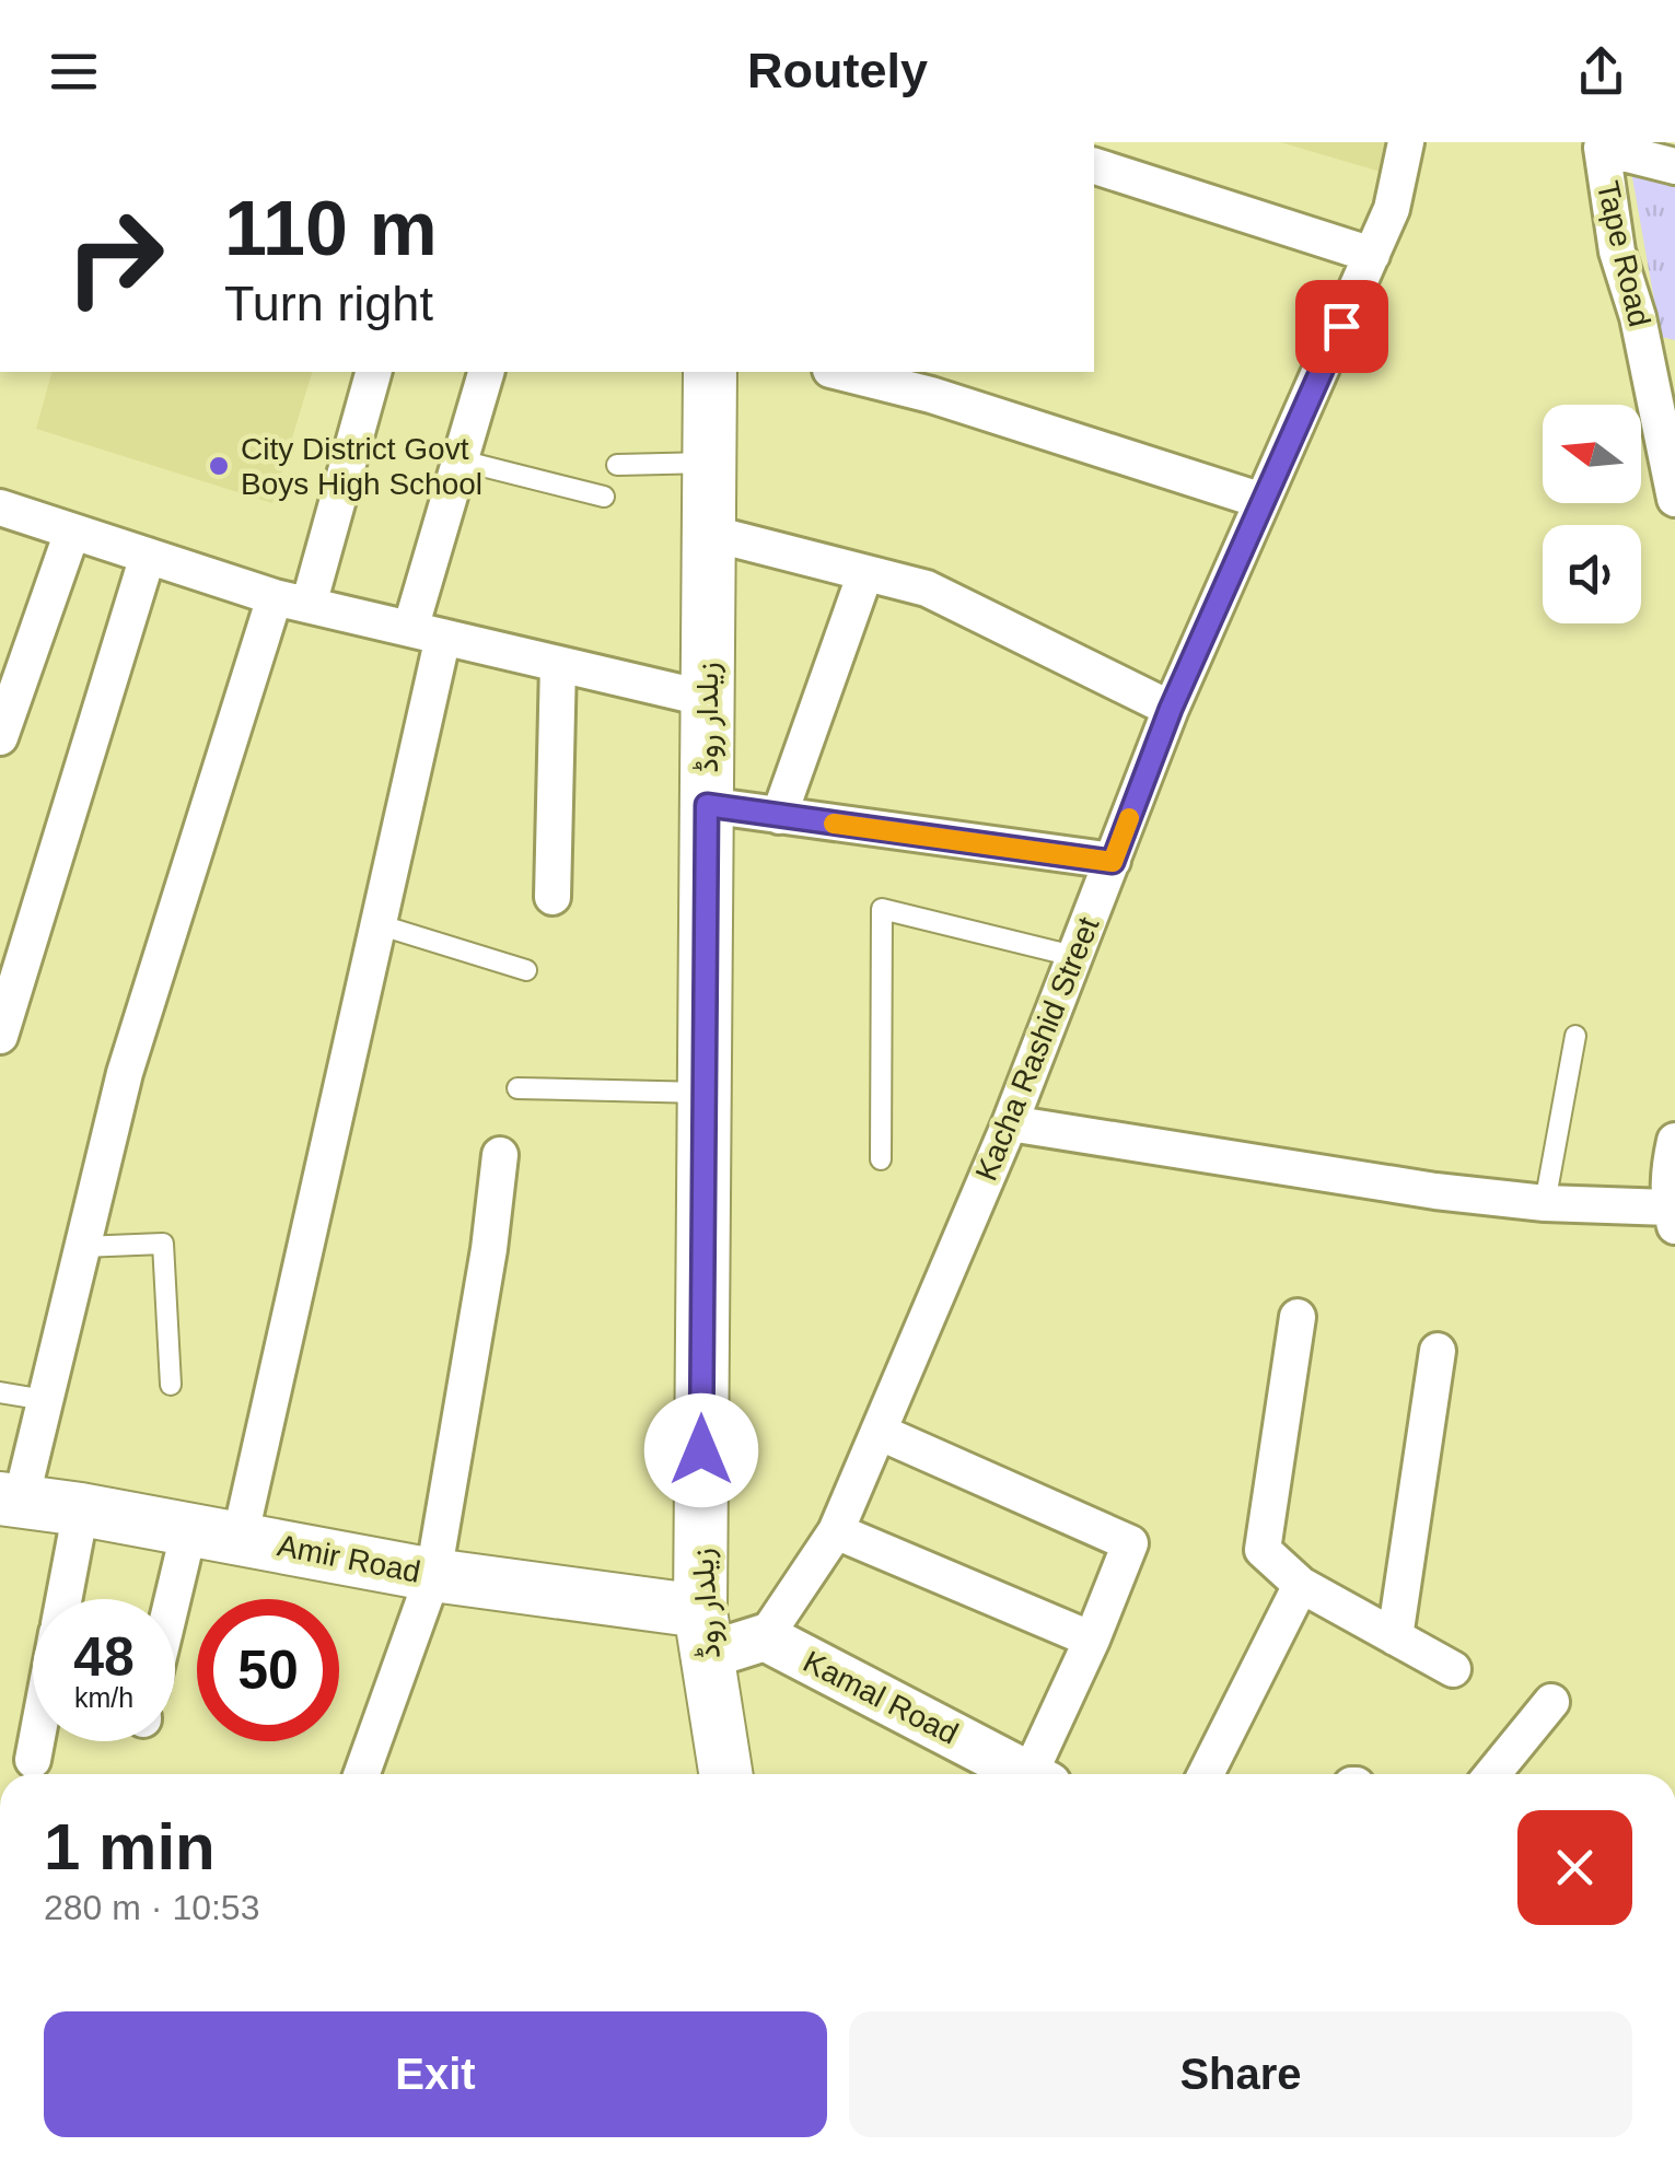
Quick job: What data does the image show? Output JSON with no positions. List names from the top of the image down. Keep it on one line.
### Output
{"streets":{"main road":["زیلدار روڈ","Amir Road"],"street":["Tape Road","Kacha Rashid Street","Kamal Road"]},"crossings":[["زیلدار روڈ","Amir Road"],["Kacha Rashid Street","Kamal Road"]],"places":["City District Govt Boys High School"],"north":"left","page":{"header":"Routely","turn":["110 m","Turn right"],"speed":"48 km/h","limit":"50","heading":["1 min","280 m · 10:53"],"buttons":["Exit","Share"]}}
